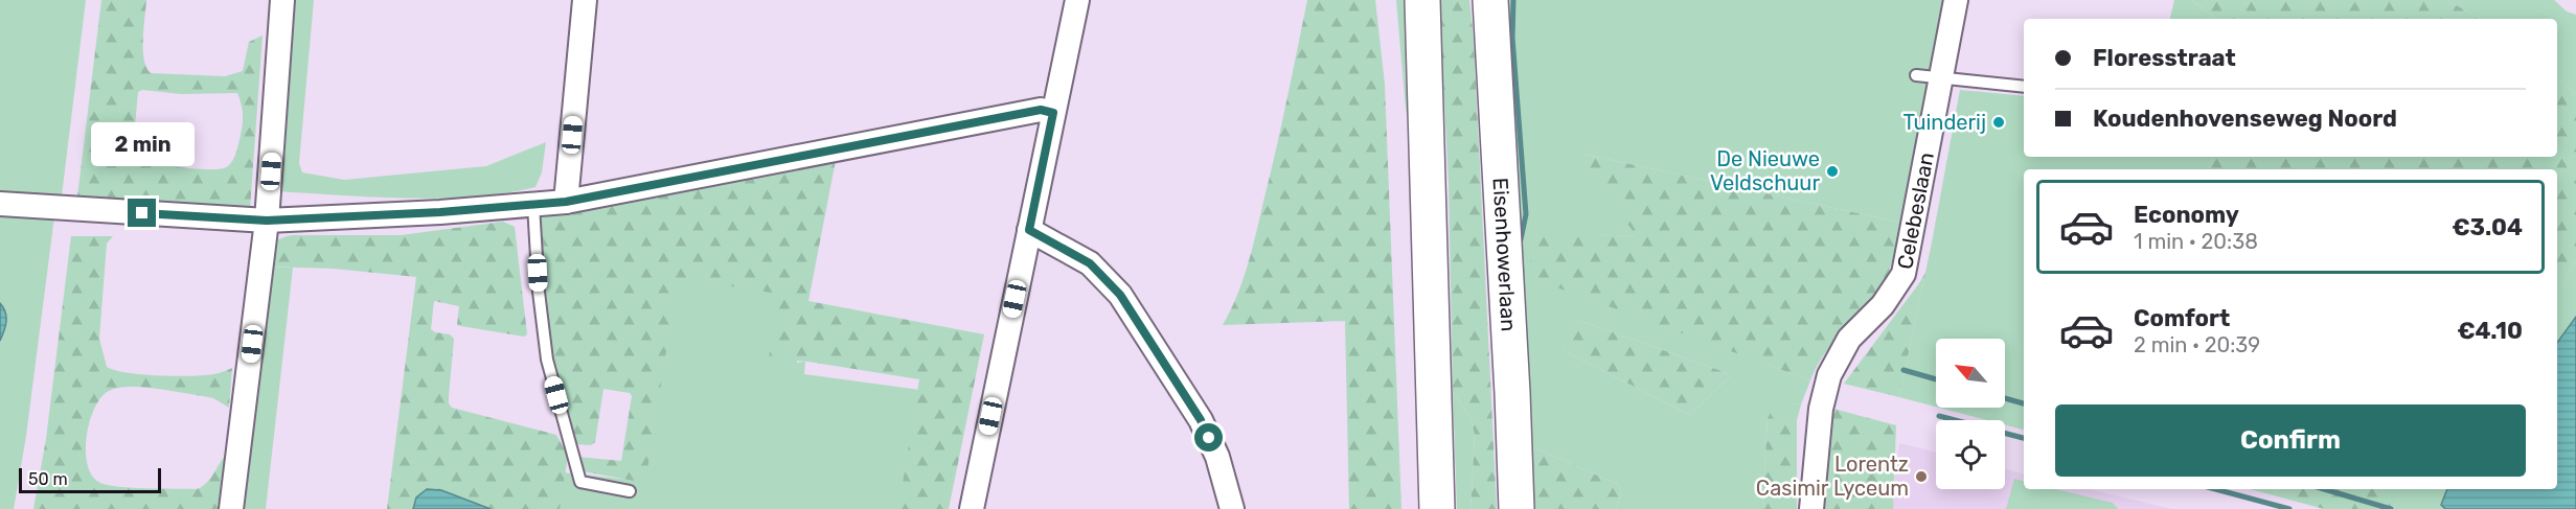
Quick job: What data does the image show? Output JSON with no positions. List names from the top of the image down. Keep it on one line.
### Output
{"streets":{"main road":["Eisenhowerlaan"],"street":["Celebeslaan"]},"places":["Tuinderij","De Nieuwe Veldschuur","Lorentz Casimir Lyceum"],"scale_bar":"50 m","north":"top left","page":{"banner":["Floresstraat","Koudenhovenseweg Noord"],"bubble":"2 min","list":[{"name":"Economy","note":"1 min · 20:38","value":"€3.04"},{"name":"Comfort","note":"2 min · 20:39","value":"€4.10"}],"buttons":"Confirm","scale":"50 m"}}
